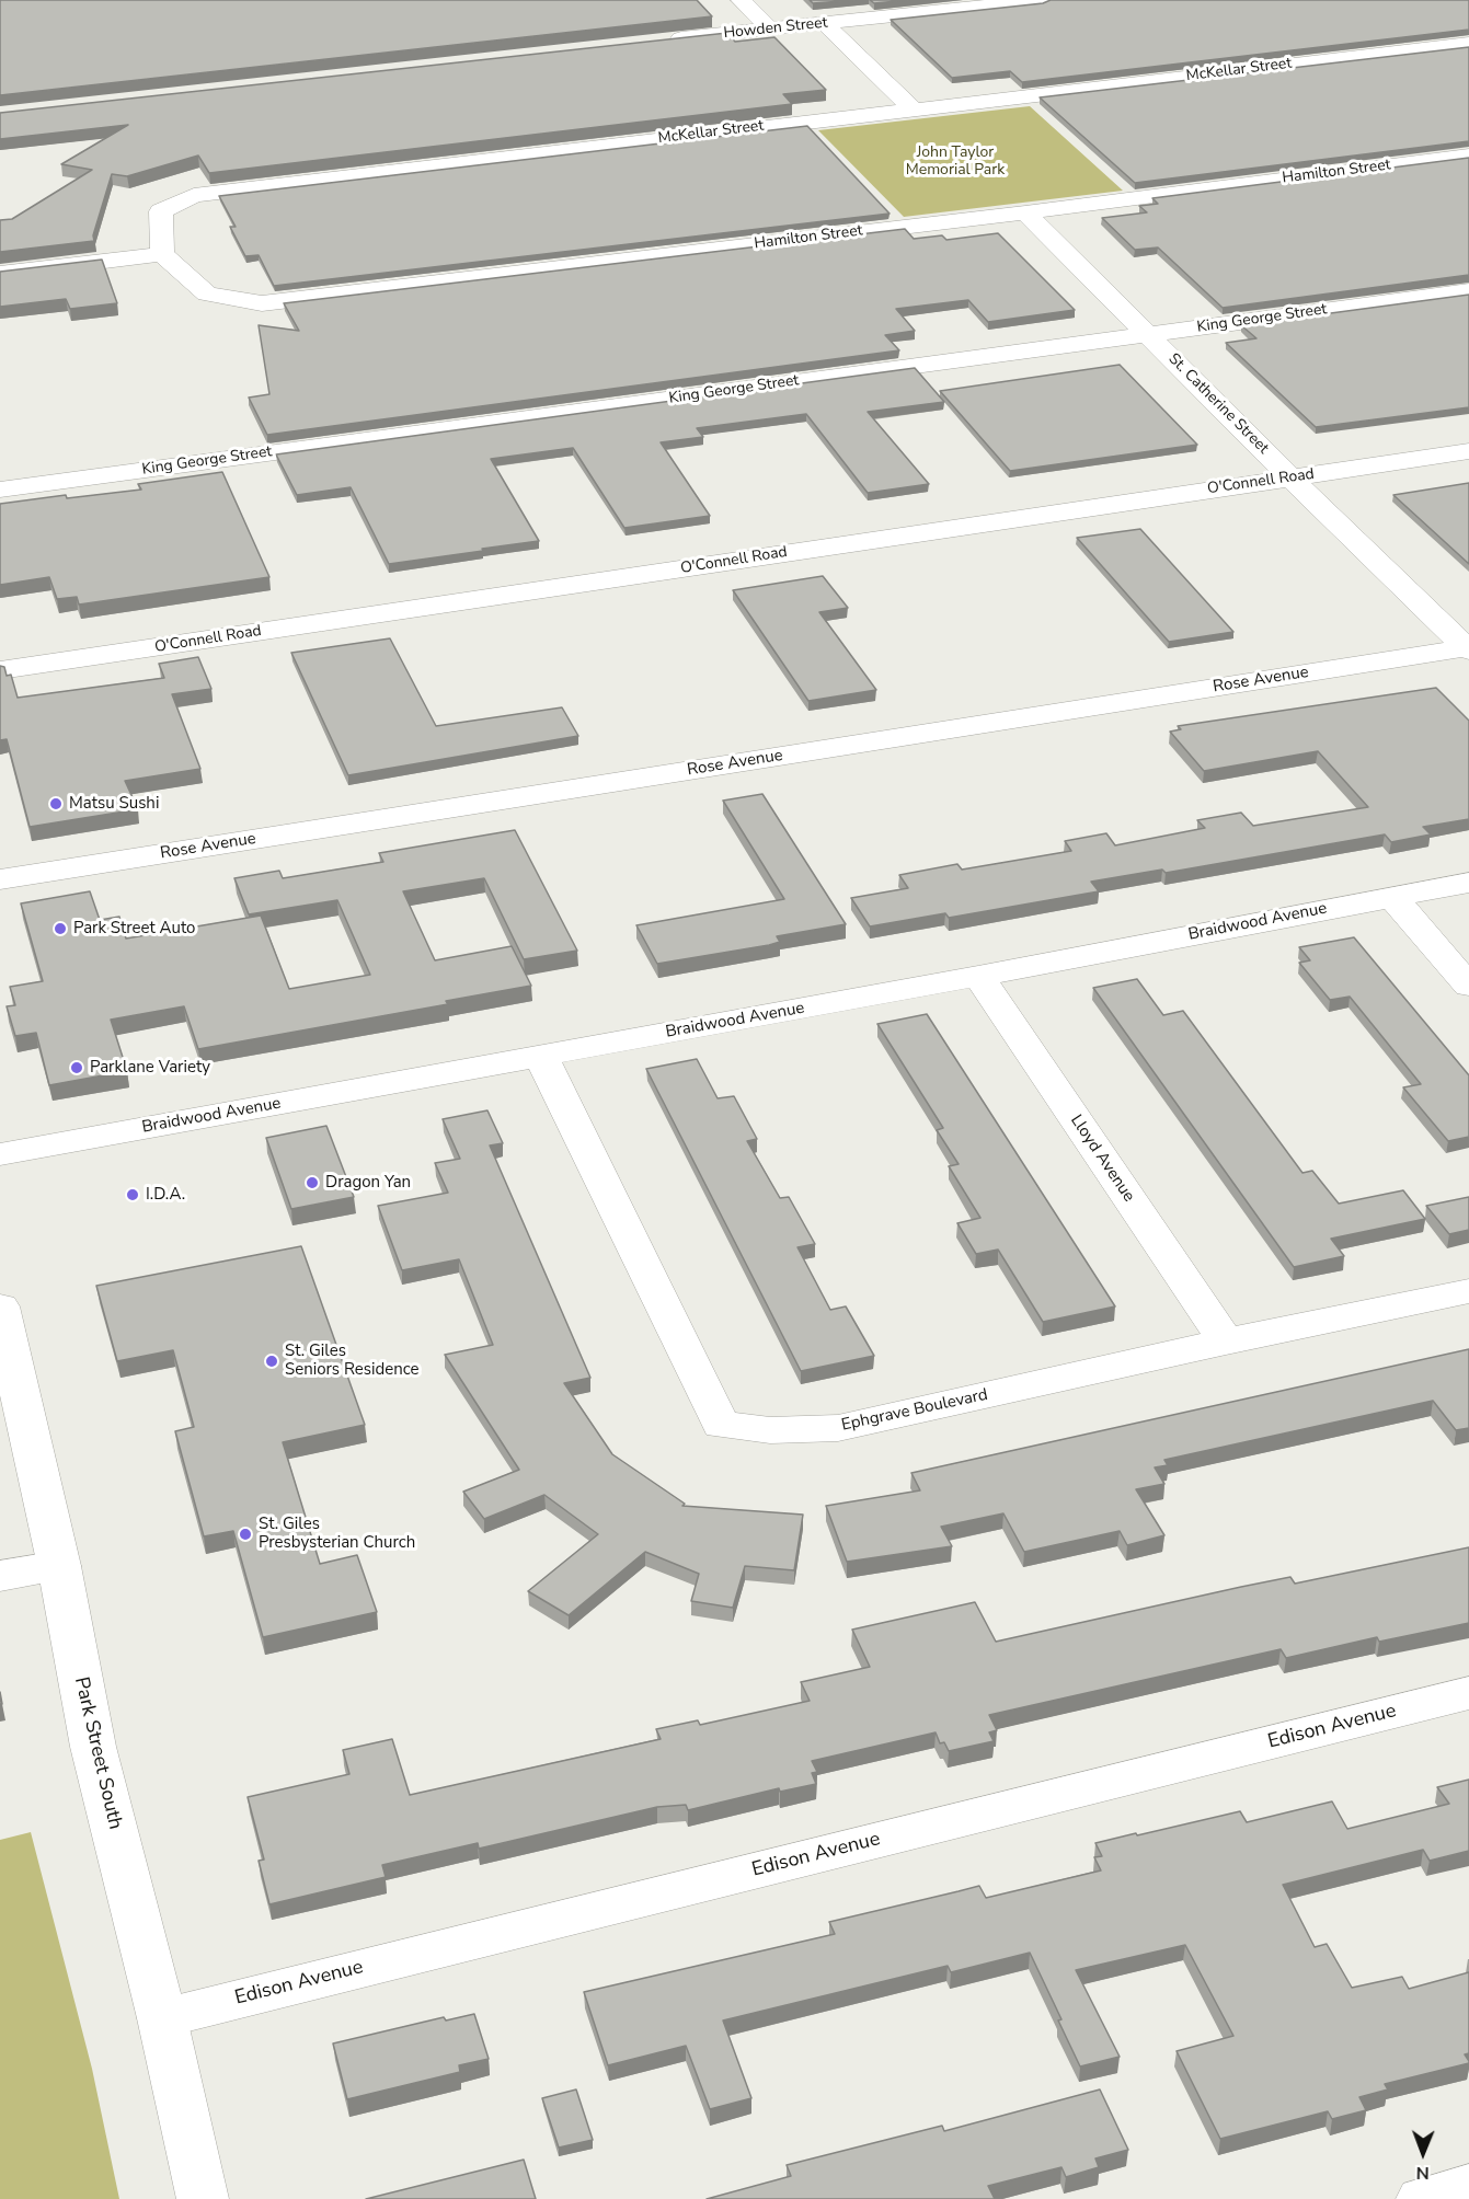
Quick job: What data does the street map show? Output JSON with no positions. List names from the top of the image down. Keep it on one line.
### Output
{"streets":{"street":["Howden Street","McKellar Street","Hamilton Street","King George Street","St. Catherine Street","O'Connell Road","Rose Avenue","Braidwood Avenue","Lloyd Avenue","Ephgrave Boulevard","Edison Avenue","Park Street South"]},"crossings":[["McKellar Street","Hamilton Street"],["Hamilton Street","St. Catherine Street"],["King George Street","St. Catherine Street"],["St. Catherine Street","O'Connell Road"],["St. Catherine Street","Rose Avenue"],["Braidwood Avenue","Lloyd Avenue"],["Braidwood Avenue","Ephgrave Boulevard"],["Lloyd Avenue","Ephgrave Boulevard"],["Edison Avenue","Park Street South"]],"parks":["John Taylor Memorial Park"],"places":["Matsu Sushi","Park Street Auto","Parklane Variety","Dragon Yan","I.D.A.","St. Giles Seniors Residence","St. Giles Presbysterian Church"],"north":"bottom"}
